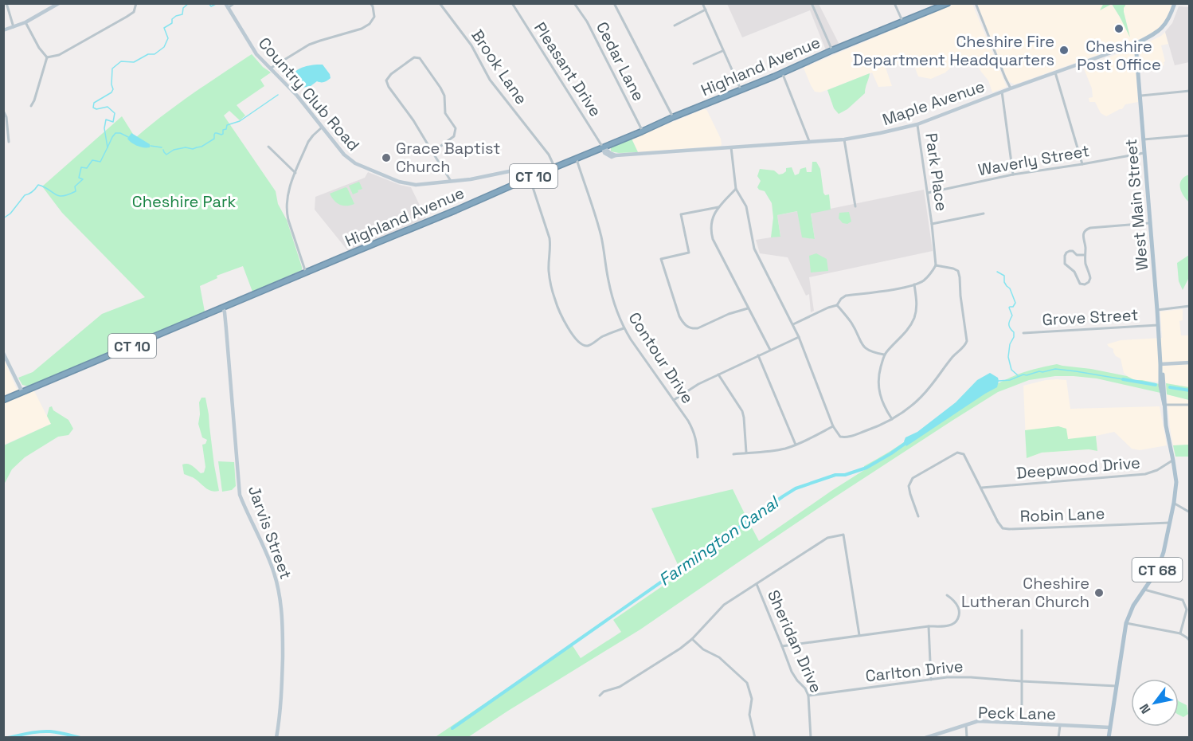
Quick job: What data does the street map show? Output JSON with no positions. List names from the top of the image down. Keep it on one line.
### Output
{"streets":{"highway":["Highland Avenue","CT 10"],"main road":["West Main Street","CT 68"],"street":["Cedar Lane","Brook Lane","Pleasant Drive","Country Club Road","Maple Avenue","Waverly Street","Park Place","Grove Street","Contour Drive","Deepwood Drive","Robin Lane","Jarvis Street","Sheridan Drive","Carlton Drive","Peck Lane"]},"crossings":[["Cedar Lane","Highland Avenue"],["Highland Avenue","Brook Lane"],["Highland Avenue","Pleasant Drive"],["Highland Avenue","Country Club Road"],["Highland Avenue","Maple Avenue"],["Highland Avenue","Contour Drive"],["Highland Avenue","Jarvis Street"],["Pleasant Drive","Maple Avenue"],["Maple Avenue","Park Place"],["Maple Avenue","West Main Street"],["Waverly Street","Park Place"],["Waverly Street","West Main Street"],["West Main Street","Grove Street"],["West Main Street","Deepwood Drive"],["West Main Street","Robin Lane"],["West Main Street","Carlton Drive"],["West Main Street","Peck Lane"],["Deepwood Drive","Robin Lane"],["Sheridan Drive","Carlton Drive"]],"water":["Farmington Canal"],"parks":["Cheshire Park"],"places":["Cheshire Post Office","Cheshire Fire Department Headquarters","Grace Baptist Church","Cheshire Lutheran Church"],"north":"bottom left"}
